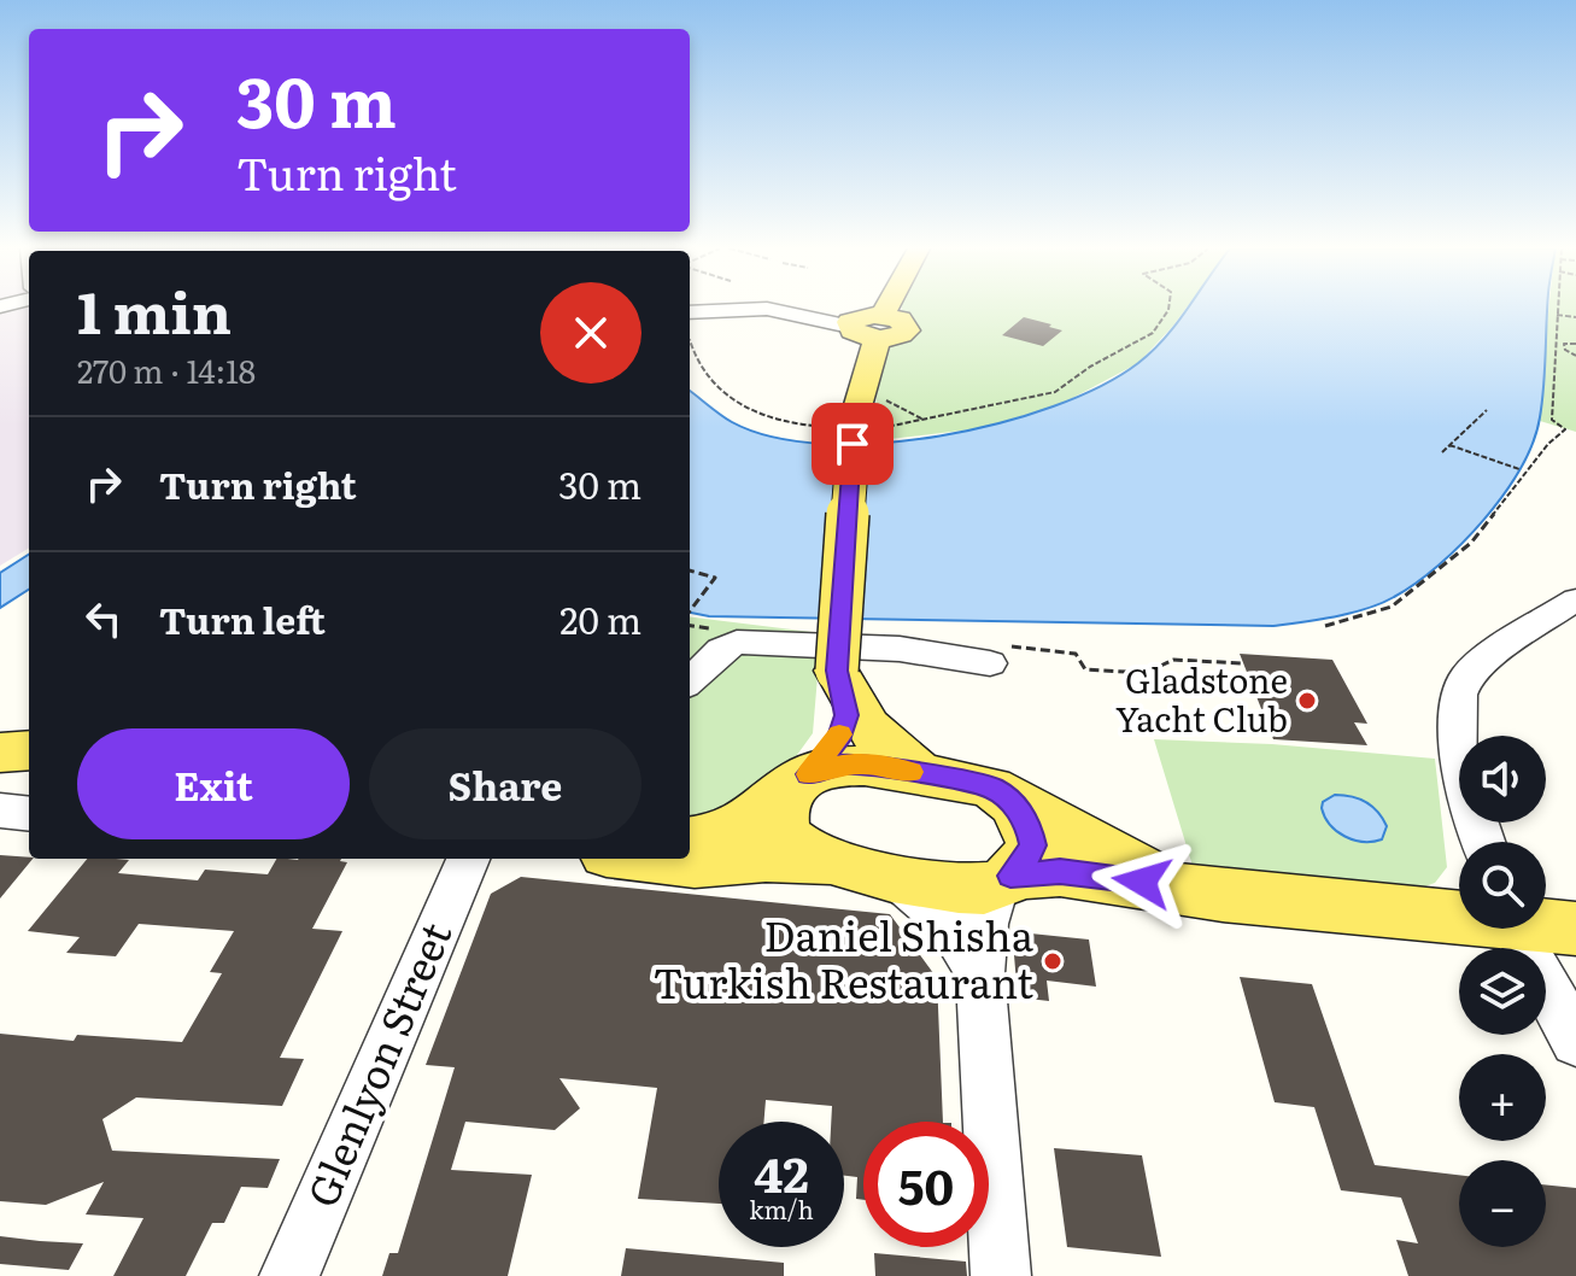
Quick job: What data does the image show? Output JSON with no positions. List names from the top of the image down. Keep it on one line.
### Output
{"streets":{"street":["Glenlyon Street"]},"places":["Gladstone Yacht Club","Daniel Shisha Turkish Restaurant"],"page":{"turn":["30 m","Turn right"],"heading":["1 min","270 m · 14:18"],"list":[{"name":"Turn right","value":"30 m"},{"name":"Turn left","value":"20 m"}],"buttons":["Exit","Share"],"map_buttons":["+","−"],"speed":"42 km/h","limit":"50"}}
